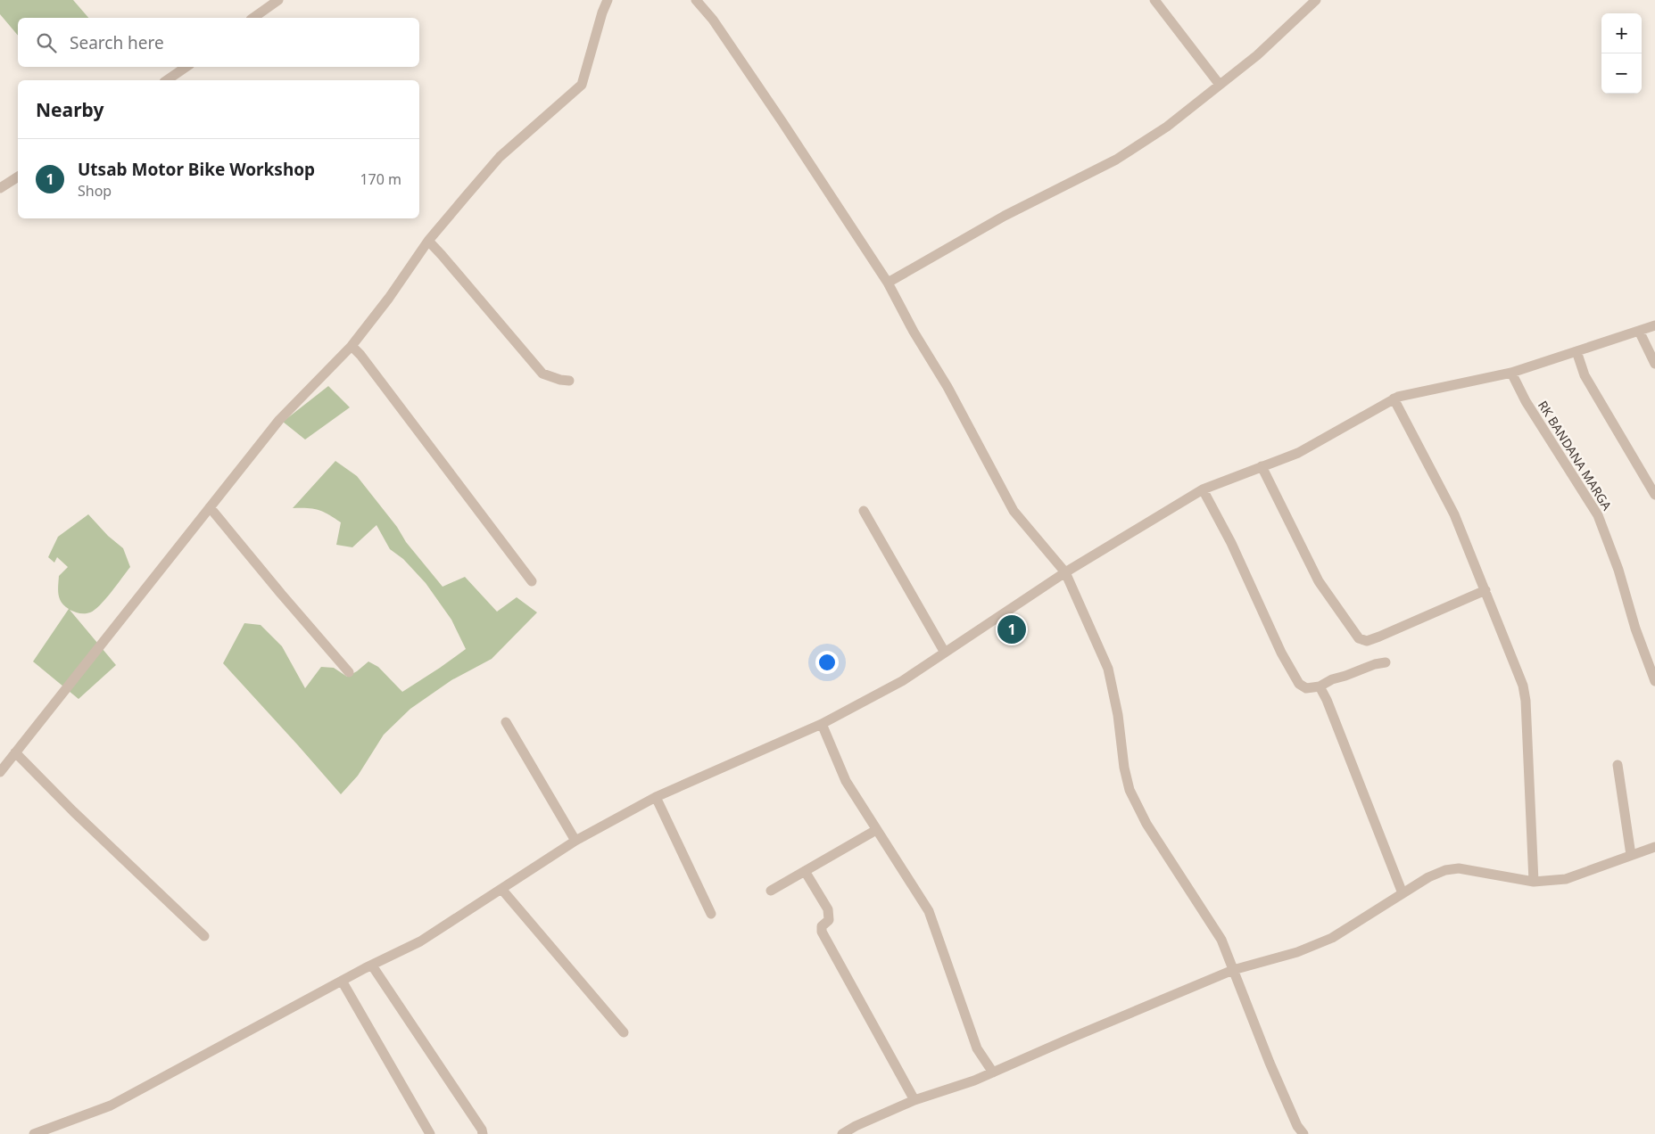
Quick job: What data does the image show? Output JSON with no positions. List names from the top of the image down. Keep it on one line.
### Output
{"streets":{"street":["RK BANDANA MARGA"]},"page":{"map_buttons":["+","−"],"search":"Search here","heading":"Nearby","list":[{"mark":"1","name":"Utsab Motor Bike Workshop","note":"Shop","value":"170 m"}],"pins":"1"}}
